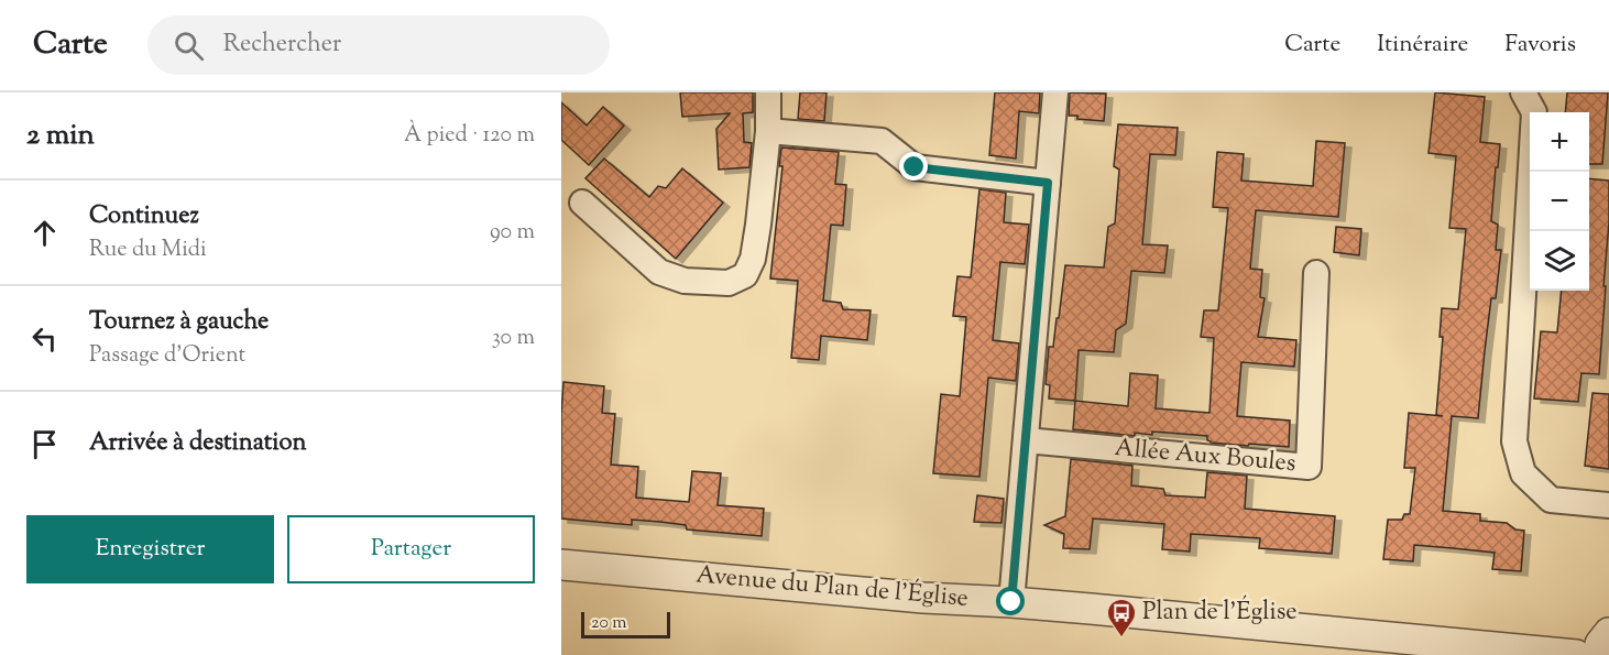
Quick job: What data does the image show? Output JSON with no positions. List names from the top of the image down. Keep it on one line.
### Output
{"streets":{"street":["Allée Aux Boules","Avenue du Plan de l'Église"]},"places":{"bus stop":["Plan de l'Église"]},"scale_bar":"20 m","page":{"header":"Carte","search":"Rechercher","nav":["Carte","Itinéraire","Favoris"],"heading":["2 min","À pied · 120 m"],"map_buttons":["+","−"],"list":[["Continuez","Rue du Midi","90 m"],["Tournez à gauche","Passage d'Orient","30 m"],"Arrivée à destination"],"buttons":["Enregistrer","Partager"],"scale":"20 m"}}
